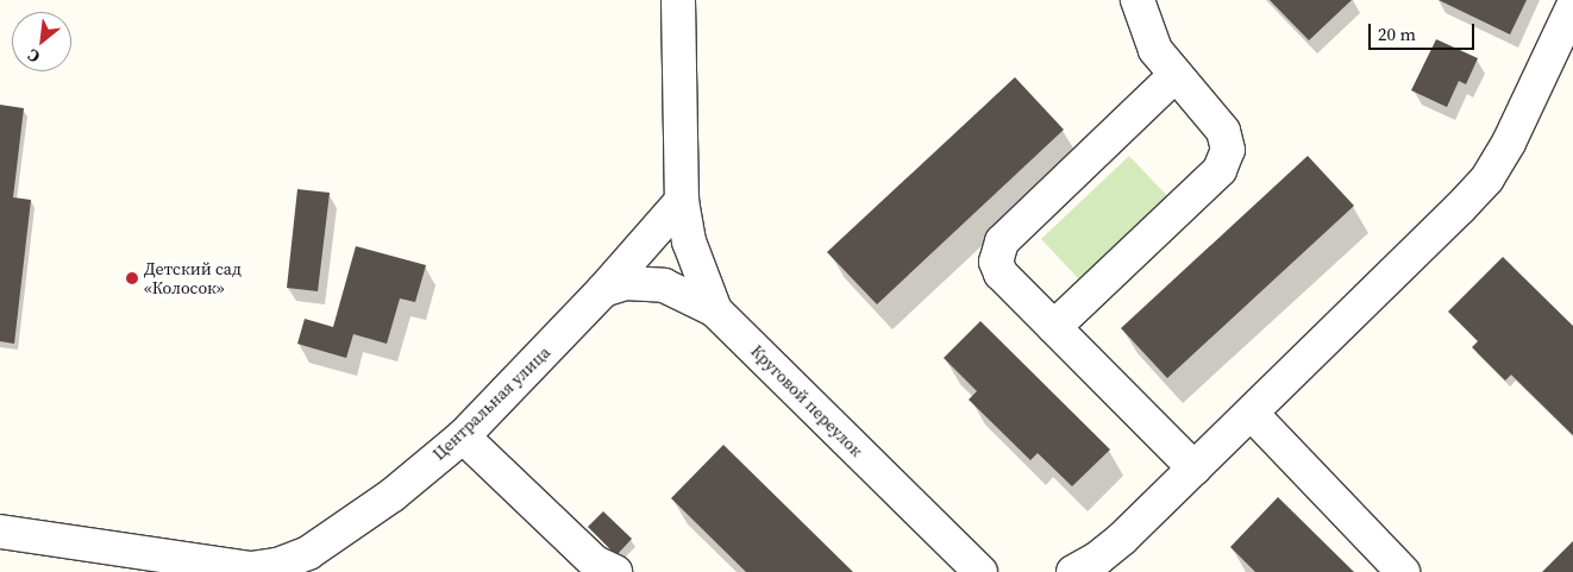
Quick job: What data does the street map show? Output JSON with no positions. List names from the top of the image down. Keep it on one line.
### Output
{"streets":{"street":["Круговой переулок","Центральная улица"]},"crossings":[["Круговой переулок","Центральная улица"]],"places":["Детский сад «Колосок»"],"scale_bar":"20 m","north":"bottom left"}
